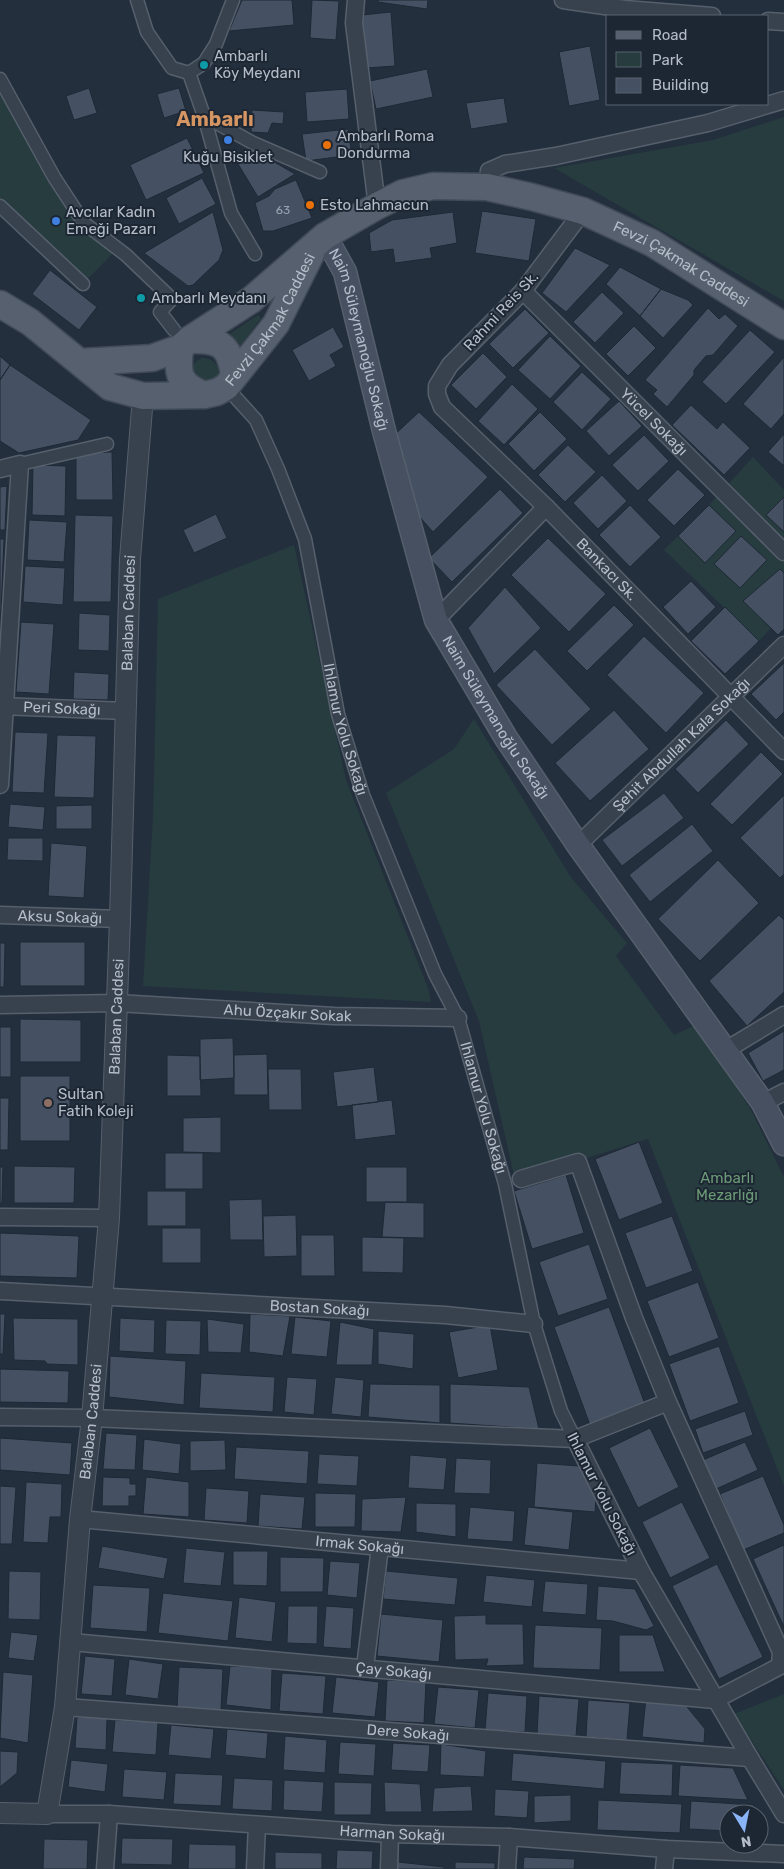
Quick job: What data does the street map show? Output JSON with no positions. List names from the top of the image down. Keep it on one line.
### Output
{"streets":{"main road":["Fevzi Çakmak Caddesi","Naim Süleymanoğlu Sokağı"],"street":["Rahmi Reis Sk.","Yücel Sokağı","Bankacı Sk.","Balaban Caddesi","Peri Sokağı","Ihlamur Yolu Sokağı","Şehit Abdullah Kala Sokağı","Aksu Sokağı","Ahu Özçakır Sokak","Bostan Sokağı","Irmak Sokağı","Çay Sokağı","Dere Sokağı","Harman Sokağı"]},"crossings":[["Fevzi Çakmak Caddesi","Rahmi Reis Sk."],["Fevzi Çakmak Caddesi","Naim Süleymanoğlu Sokağı"],["Fevzi Çakmak Caddesi","Balaban Caddesi"],["Fevzi Çakmak Caddesi","Ihlamur Yolu Sokağı"],["Rahmi Reis Sk.","Yücel Sokağı"],["Rahmi Reis Sk.","Bankacı Sk."],["Naim Süleymanoğlu Sokağı","Şehit Abdullah Kala Sokağı"],["Bankacı Sk.","Şehit Abdullah Kala Sokağı"],["Balaban Caddesi","Peri Sokağı"],["Balaban Caddesi","Aksu Sokağı"],["Balaban Caddesi","Ahu Özçakır Sokak"],["Balaban Caddesi","Bostan Sokağı"],["Balaban Caddesi","Irmak Sokağı"],["Balaban Caddesi","Çay Sokağı"],["Balaban Caddesi","Dere Sokağı"],["Balaban Caddesi","Harman Sokağı"],["Ihlamur Yolu Sokağı","Ahu Özçakır Sokak"],["Ihlamur Yolu Sokağı","Bostan Sokağı"],["Ihlamur Yolu Sokağı","Irmak Sokağı"],["Ihlamur Yolu Sokağı","Çay Sokağı"],["Ihlamur Yolu Sokağı","Dere Sokağı"]],"districts":["Ambarlı"],"parks":["Ambarlı Mezarlığı"],"places":["Ambarlı Köy Meydanı","Kuğu Bisiklet","Ambarlı Roma Dondurma","Esto Lahmacun","Avcılar Kadın Emeği Pazarı","Ambarlı Meydanı","Sultan Fatih Koleji"],"house_numbers":["63"],"legend":["Road","Park","Building"],"north":"bottom"}
